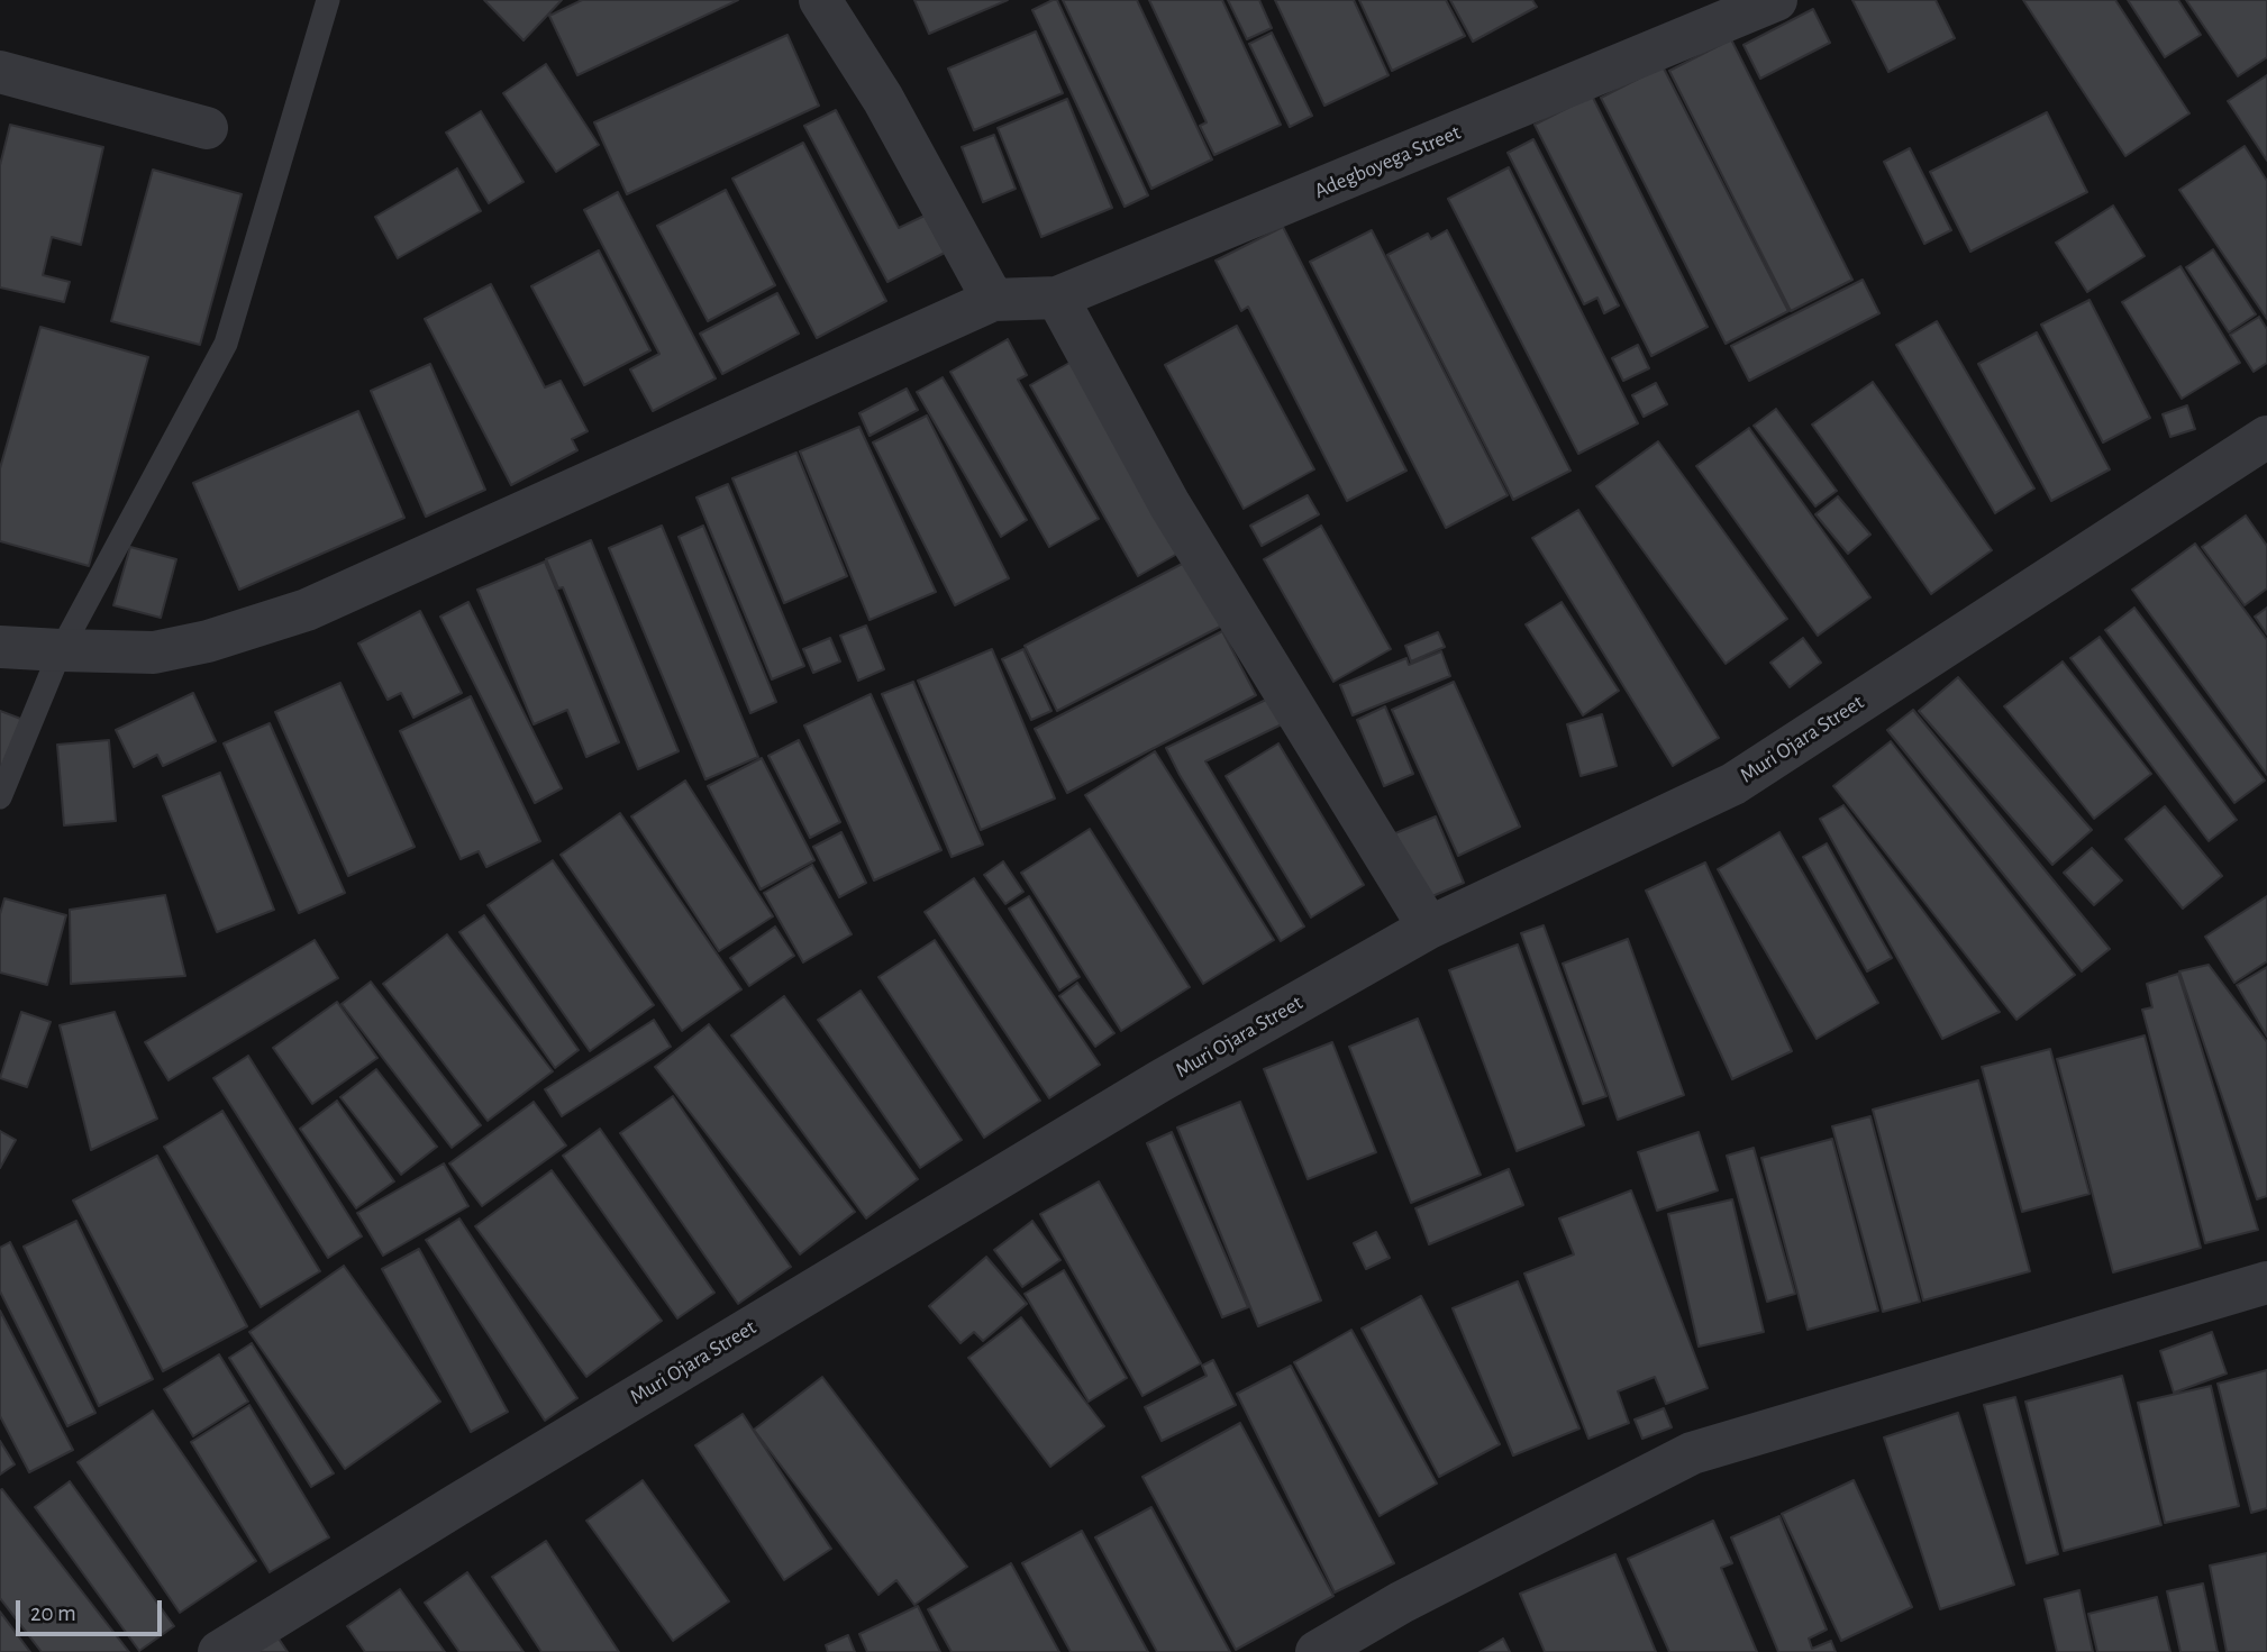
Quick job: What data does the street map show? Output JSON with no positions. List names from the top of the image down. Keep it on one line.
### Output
{"streets":{"street":["Adegboyega Street","Muri Ojara Street"]},"scale_bar":"20 m"}
